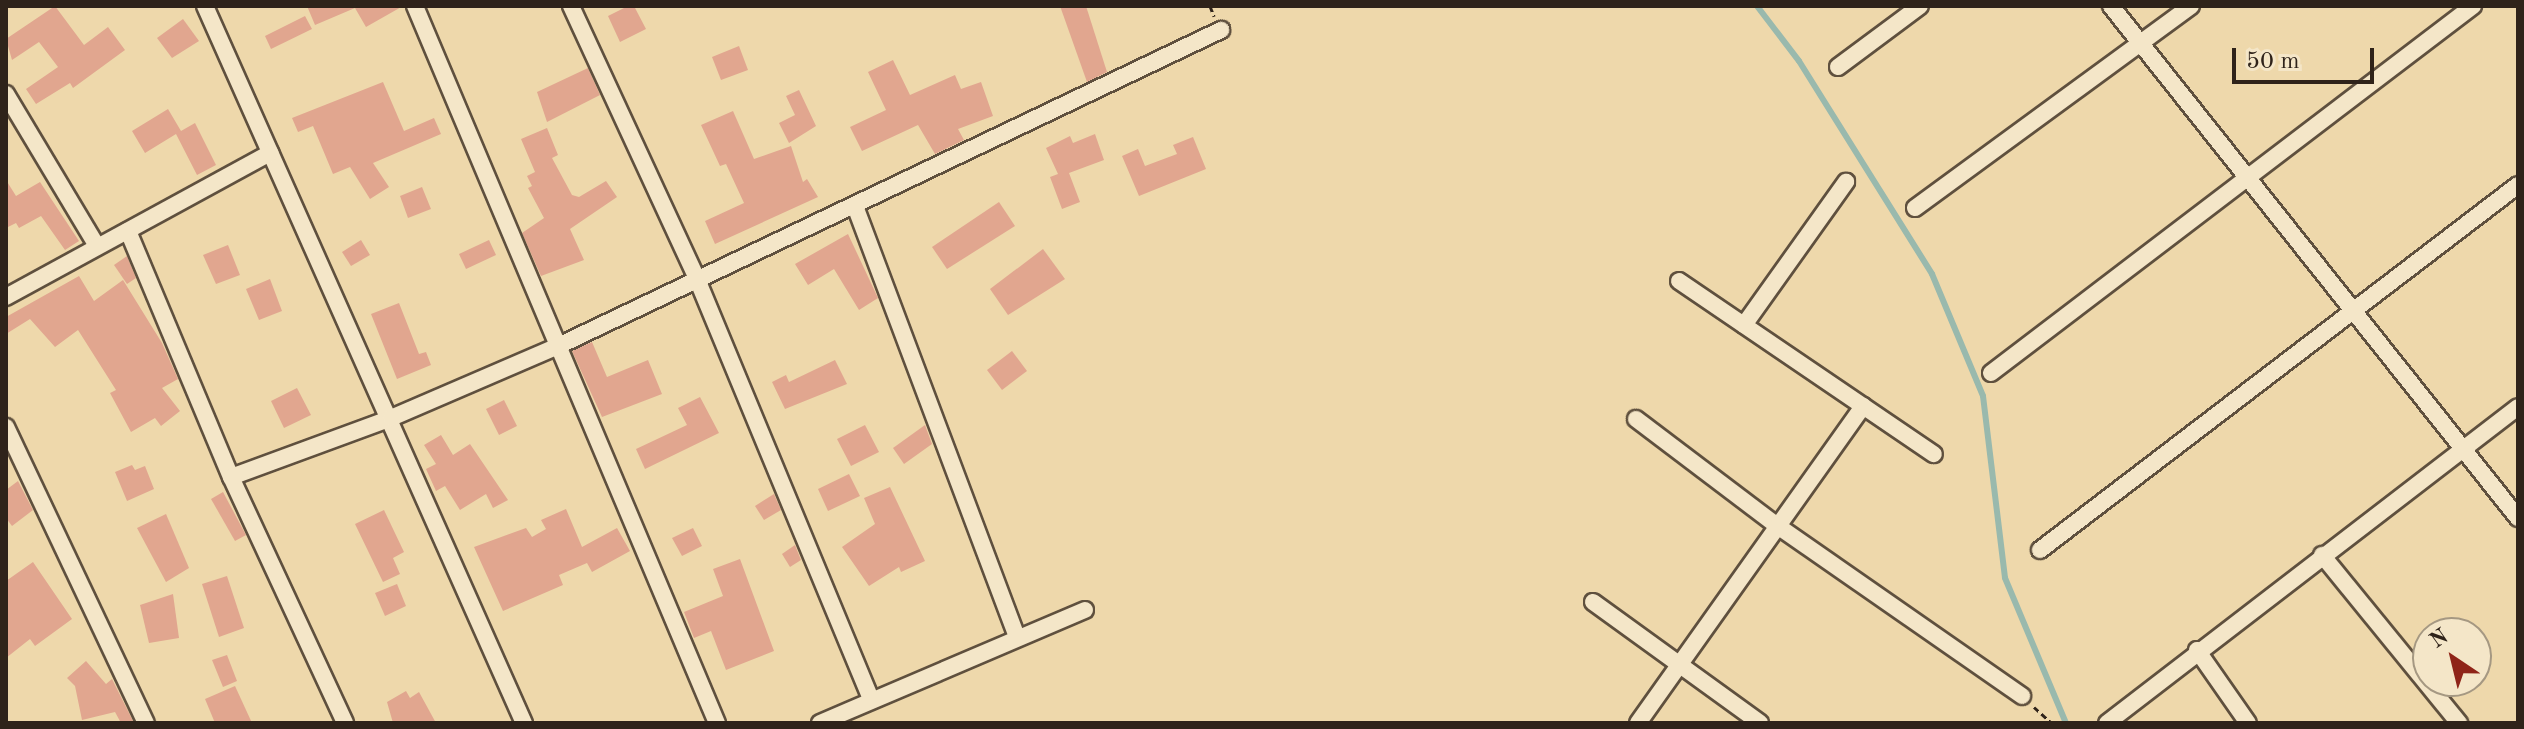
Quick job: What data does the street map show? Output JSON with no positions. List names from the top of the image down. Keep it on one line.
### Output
{"scale_bar":"50 m","north":"top left"}
